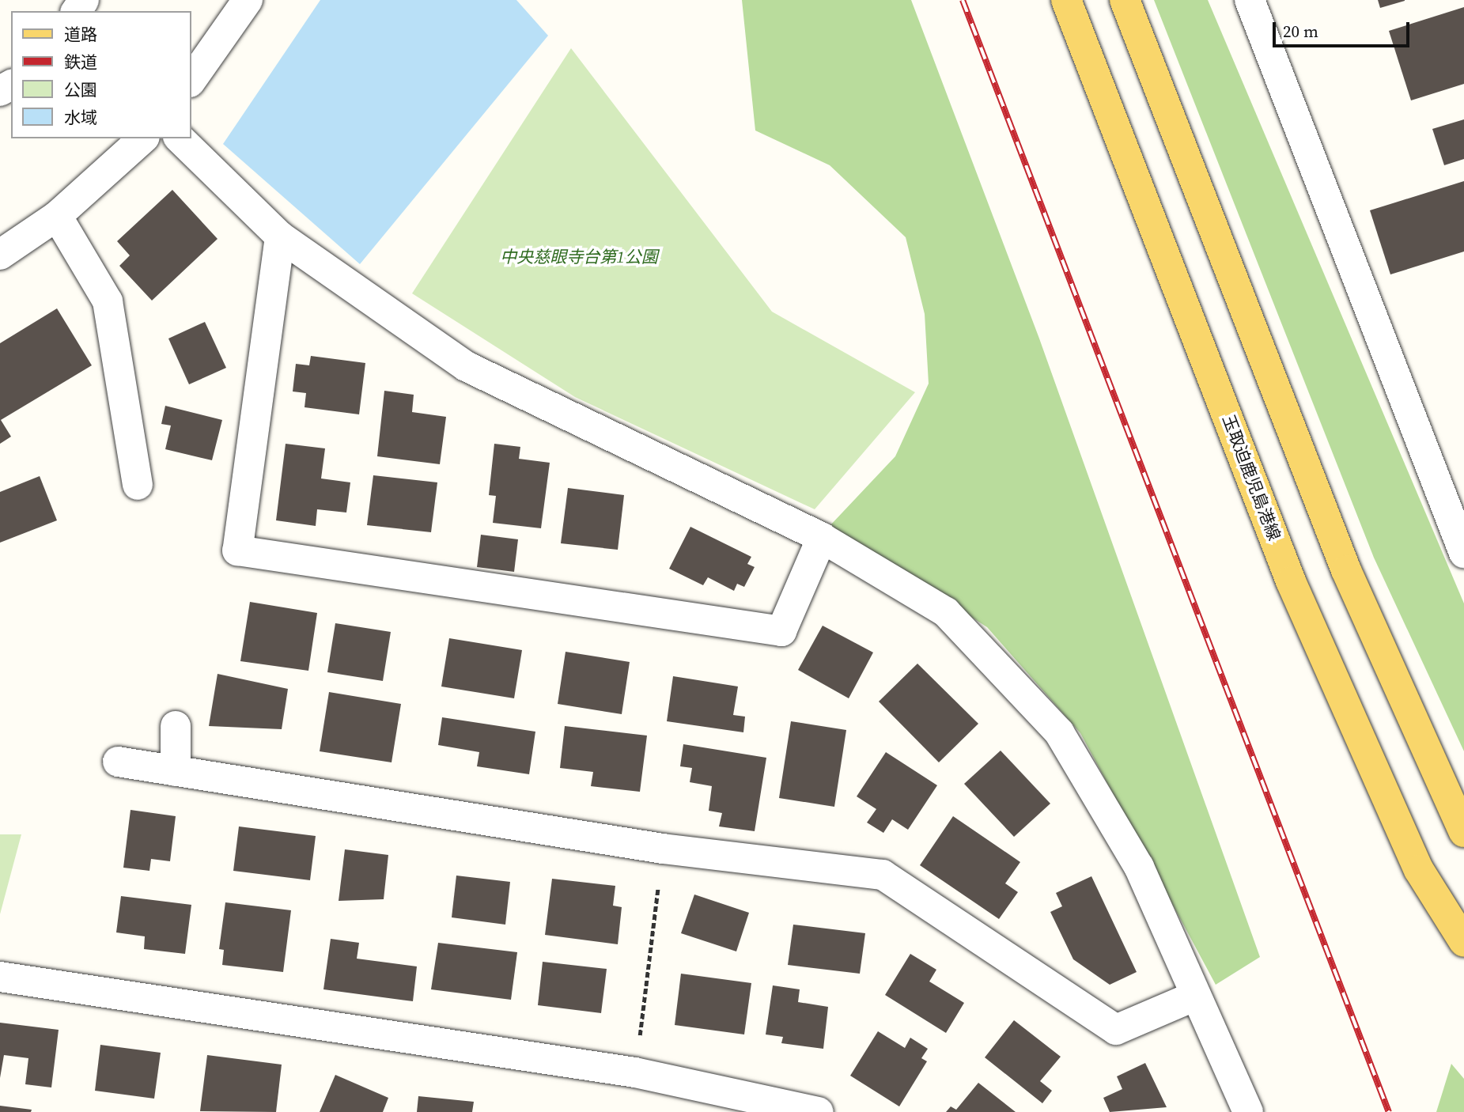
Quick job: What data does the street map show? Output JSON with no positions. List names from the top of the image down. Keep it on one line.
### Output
{"streets":{"main road":["玉取迫鹿児島港線"]},"parks":["中央慈眼寺台第1公園"],"legend":["道路","鉄道","公園","水域"],"scale_bar":"20 m"}
